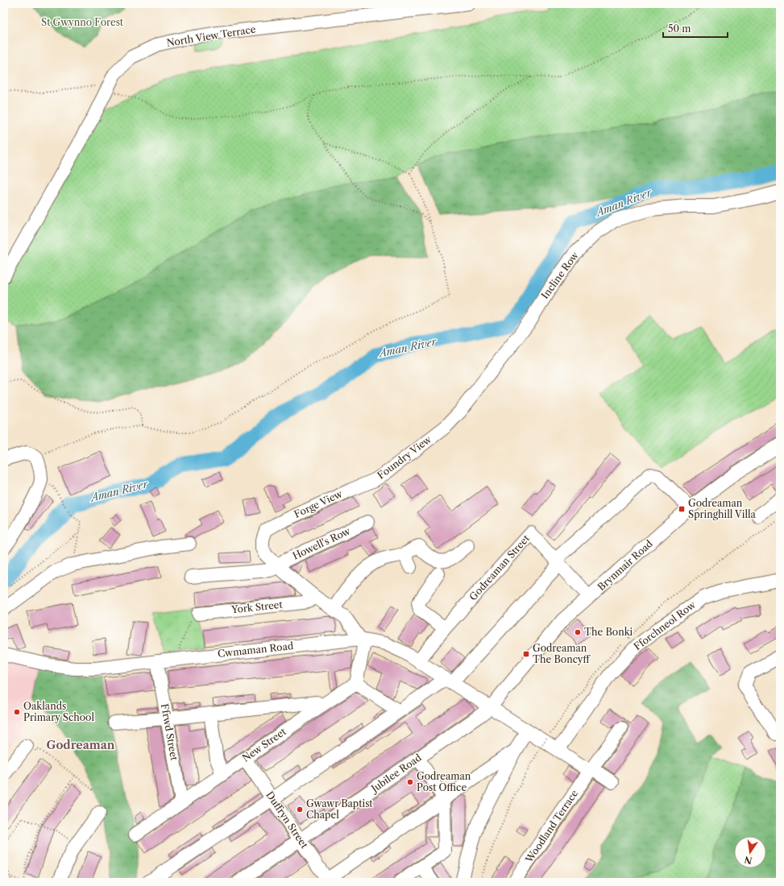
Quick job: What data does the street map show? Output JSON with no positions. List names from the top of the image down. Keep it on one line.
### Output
{"streets":{"street":["North View Terrace","Incline Row","Foundry View","Forge View","Howell's Row","Brynmair Road","Godreaman Street","York Street","Fforchneol Row","Cwmaman Road","Ffrwd Street","New Street","Jubilee Road","Duffryn Street","Woodland Terrace"]},"crossings":[["Incline Row","Foundry View"],["Foundry View","Forge View"],["Forge View","Howell's Row"],["Forge View","York Street"],["Forge View","Cwmaman Road"],["Brynmair Road","Cwmaman Road"],["Brynmair Road","Jubilee Road"],["Godreaman Street","Cwmaman Road"],["Cwmaman Road","Ffrwd Street"],["Cwmaman Road","Jubilee Road"],["Ffrwd Street","New Street"],["New Street","Duffryn Street"],["Jubilee Road","Duffryn Street"]],"districts":["Godreaman"],"water":["Aman River"],"parks":["St Gwynno Forest"],"places":{"transit":["Godreaman Springhill Villa","Godreaman The Boncyff"],"other":["The Bonki","Oaklands Primary School","Godreaman Post Office","Gwawr Baptist Chapel"]},"scale_bar":"50 m","north":"bottom"}
